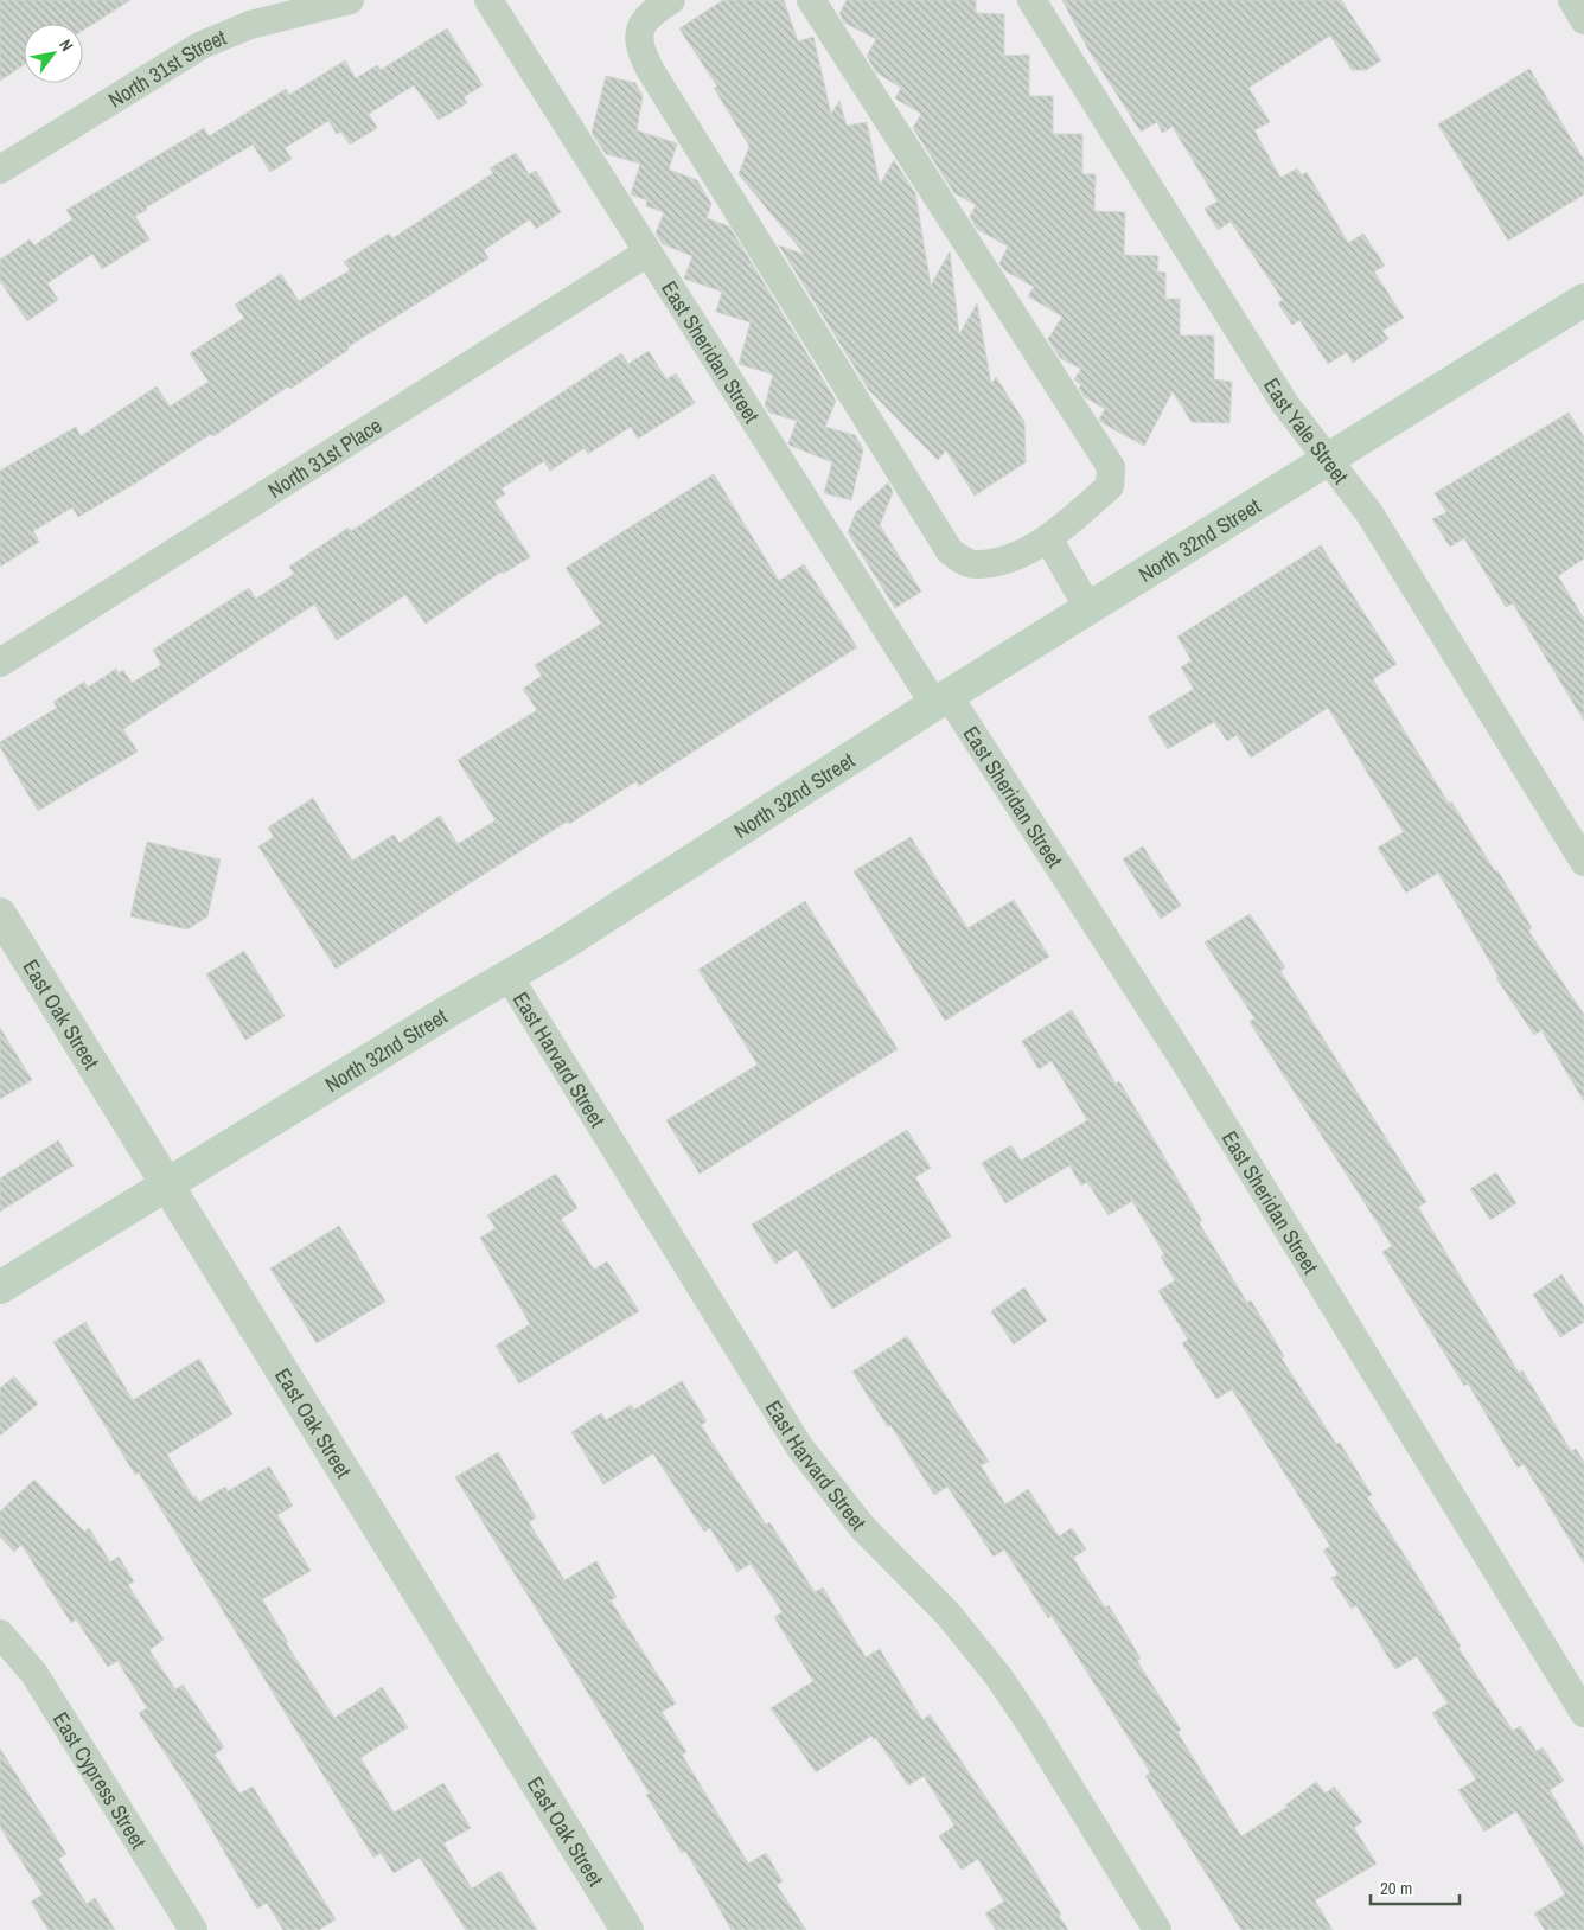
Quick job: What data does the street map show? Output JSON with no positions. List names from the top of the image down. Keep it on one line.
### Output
{"streets":{"main road":["North 32nd Street"],"street":["North 31st Street","East Sheridan Street","East Yale Street","North 31st Place","East Oak Street","East Harvard Street","East Cypress Street"]},"crossings":[["East Sheridan Street","North 31st Place"],["East Sheridan Street","North 32nd Street"],["East Yale Street","North 32nd Street"],["North 32nd Street","East Oak Street"],["North 32nd Street","East Harvard Street"]],"scale_bar":"20 m","north":"top right"}
